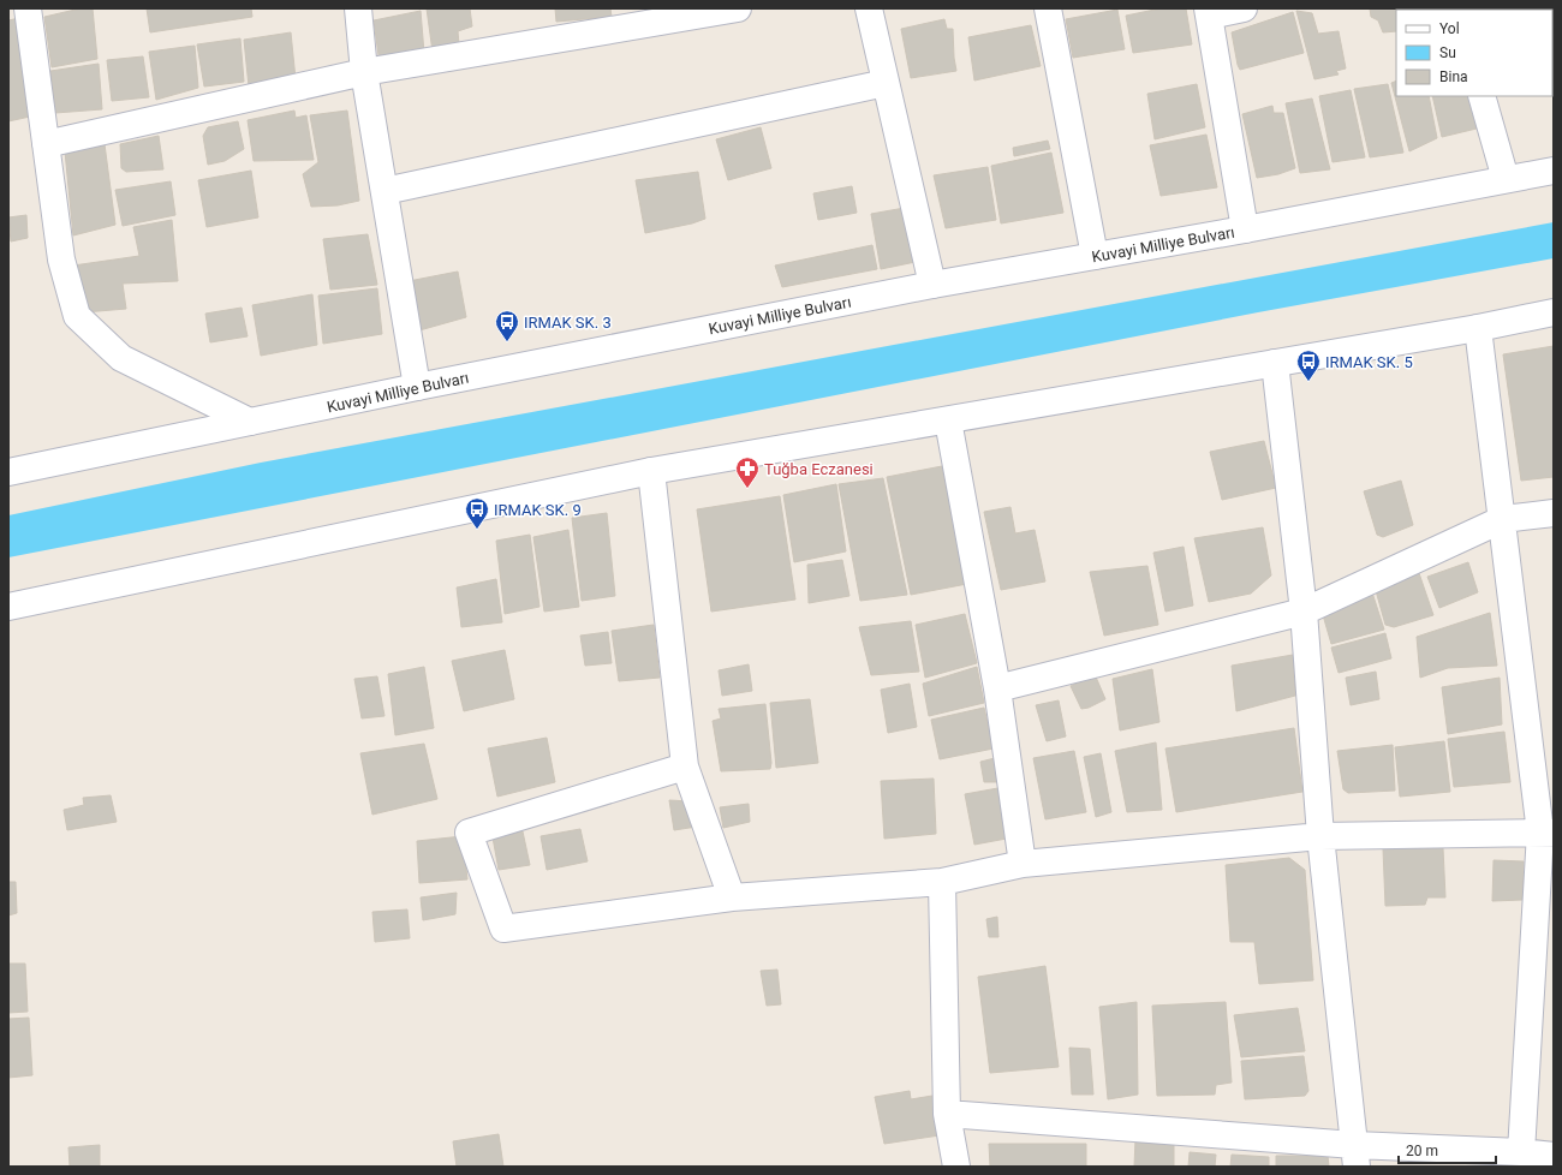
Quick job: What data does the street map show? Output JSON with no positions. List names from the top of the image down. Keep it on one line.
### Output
{"streets":{"street":["Kuvayi Milliye Bulvarı"]},"places":{"bus stop":["IRMAK SK. 3","IRMAK SK. 5","IRMAK SK. 9"],"pharmacy":["Tuğba Eczanesi"]},"legend":["Yol","Su","Bina"],"scale_bar":"20 m"}
